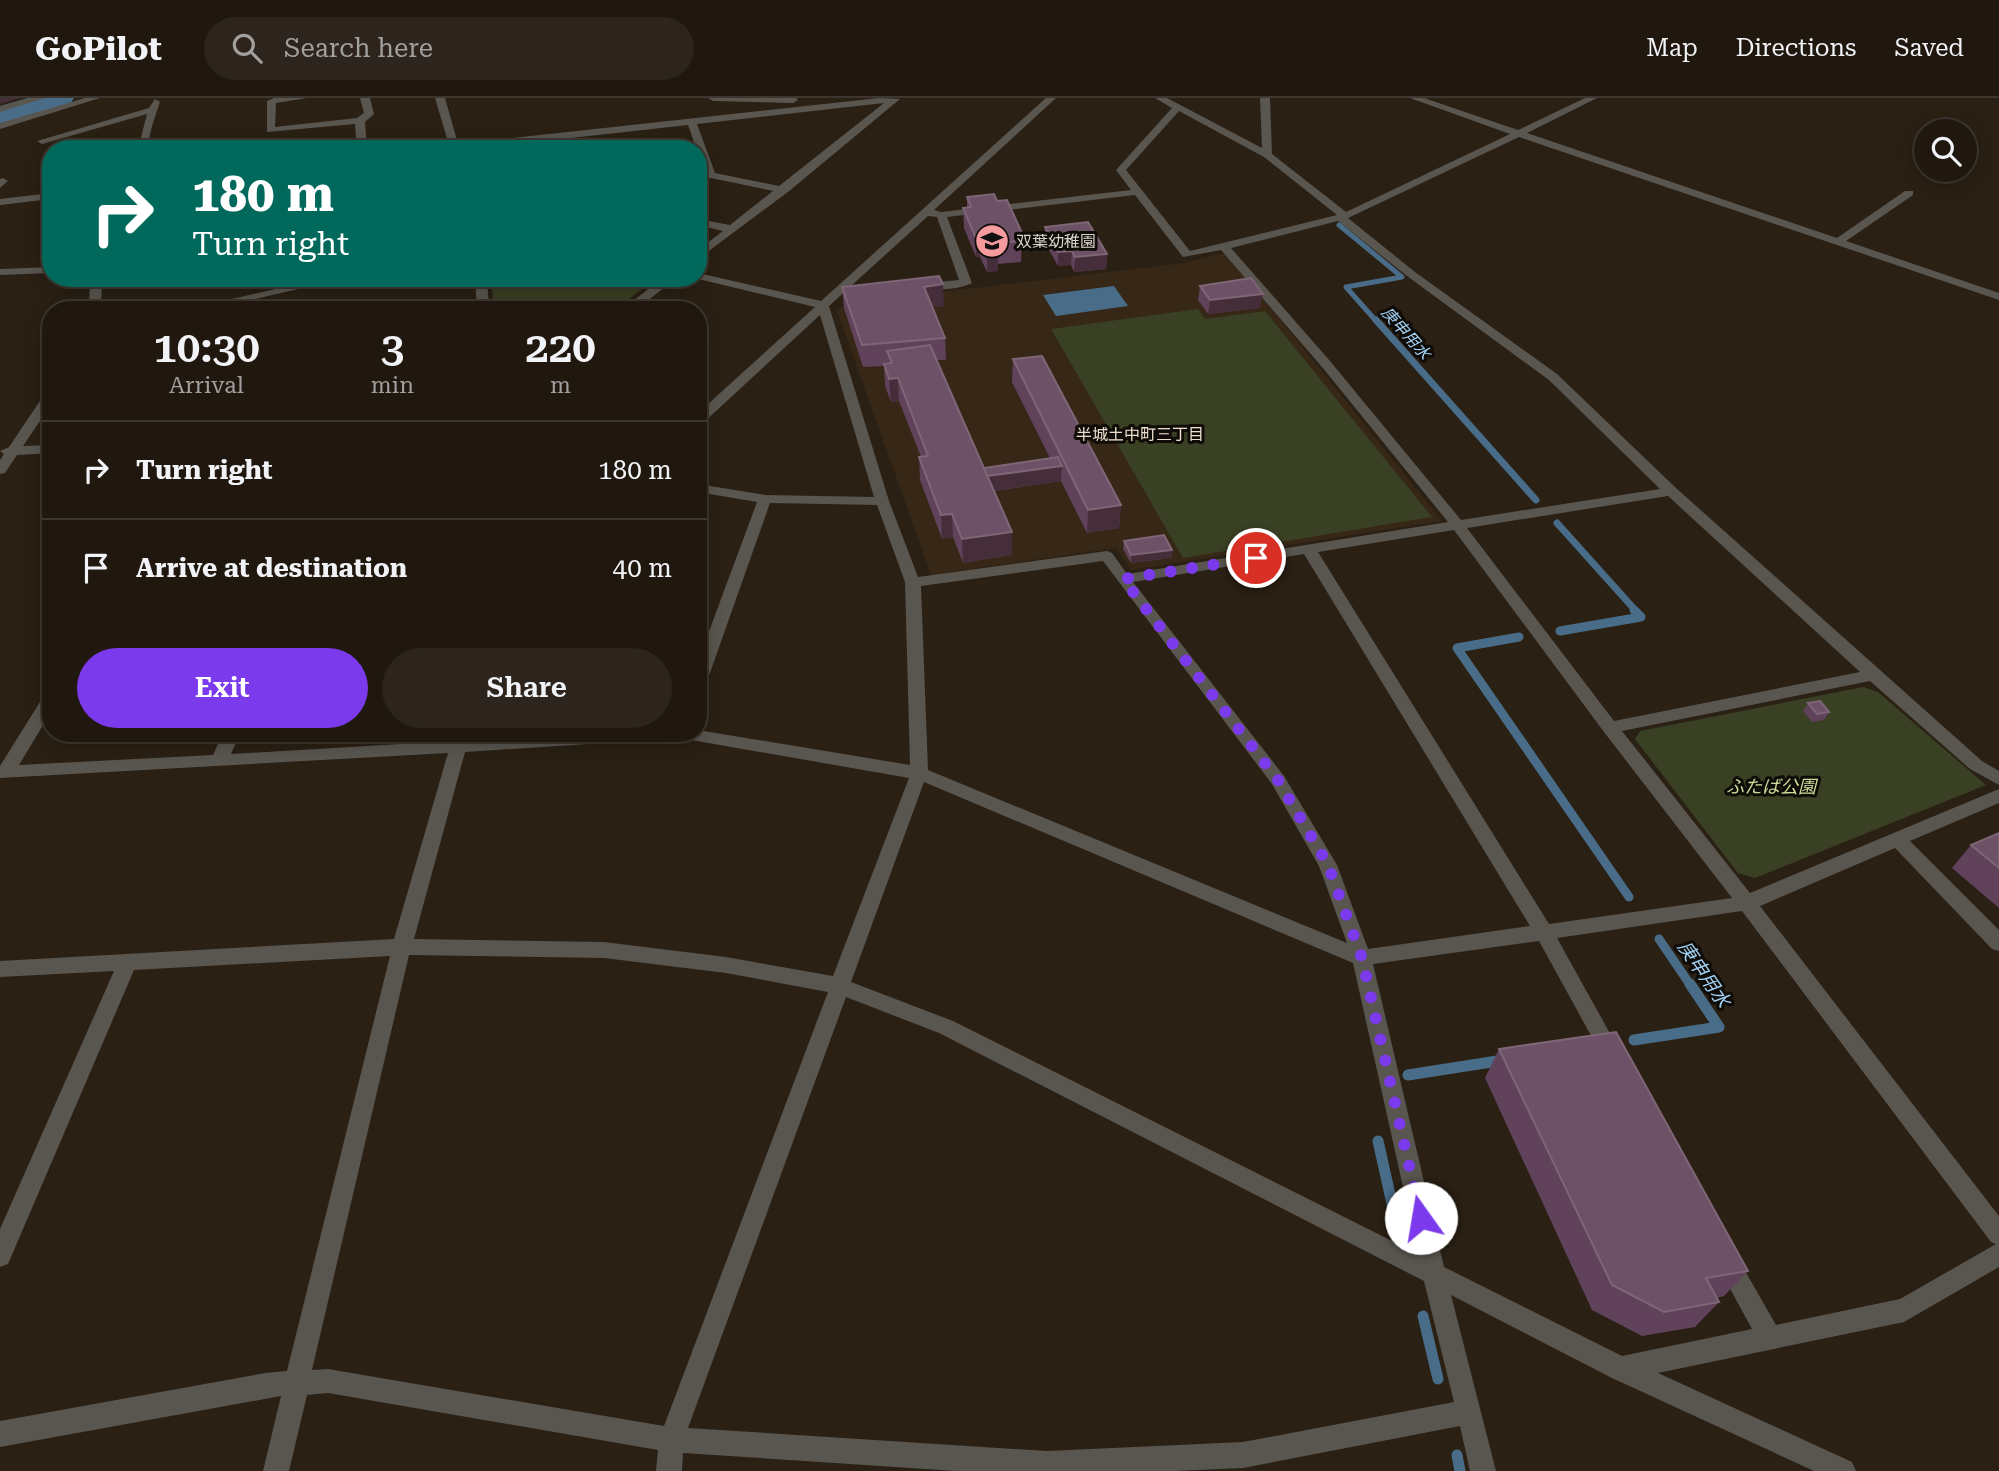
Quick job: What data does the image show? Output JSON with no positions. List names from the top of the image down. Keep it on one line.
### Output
{"districts":["半城土中町三丁目"],"water":["庚申用水"],"parks":["ふたば公園"],"places":{"school or university":["双葉幼稚園"]},"page":{"header":"GoPilot","search":"Search here","nav":["Map","Directions","Saved"],"turn":["180 m","Turn right"],"eta":["10:30","Arrival","3","min","220","m"],"list":[{"name":"Turn right","value":"180 m"},{"name":"Arrive at destination","value":"40 m"}],"buttons":["Exit","Share"]}}
